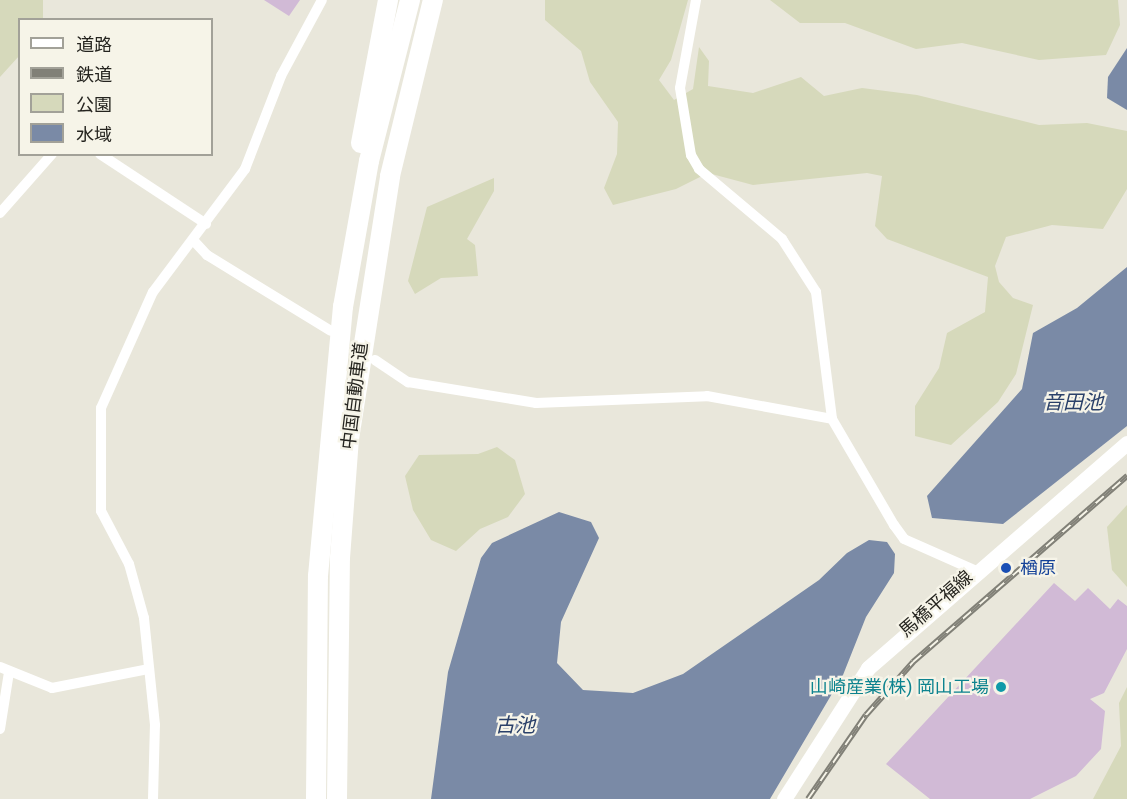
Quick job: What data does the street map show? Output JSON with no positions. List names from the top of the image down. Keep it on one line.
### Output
{"streets":{"highway":["中国自動車道"],"main road":["馬橋平福線"]},"water":["音田池","古池"],"places":["楢原","山崎産業(株) 岡山工場"],"legend":["道路","鉄道","公園","水域"]}
